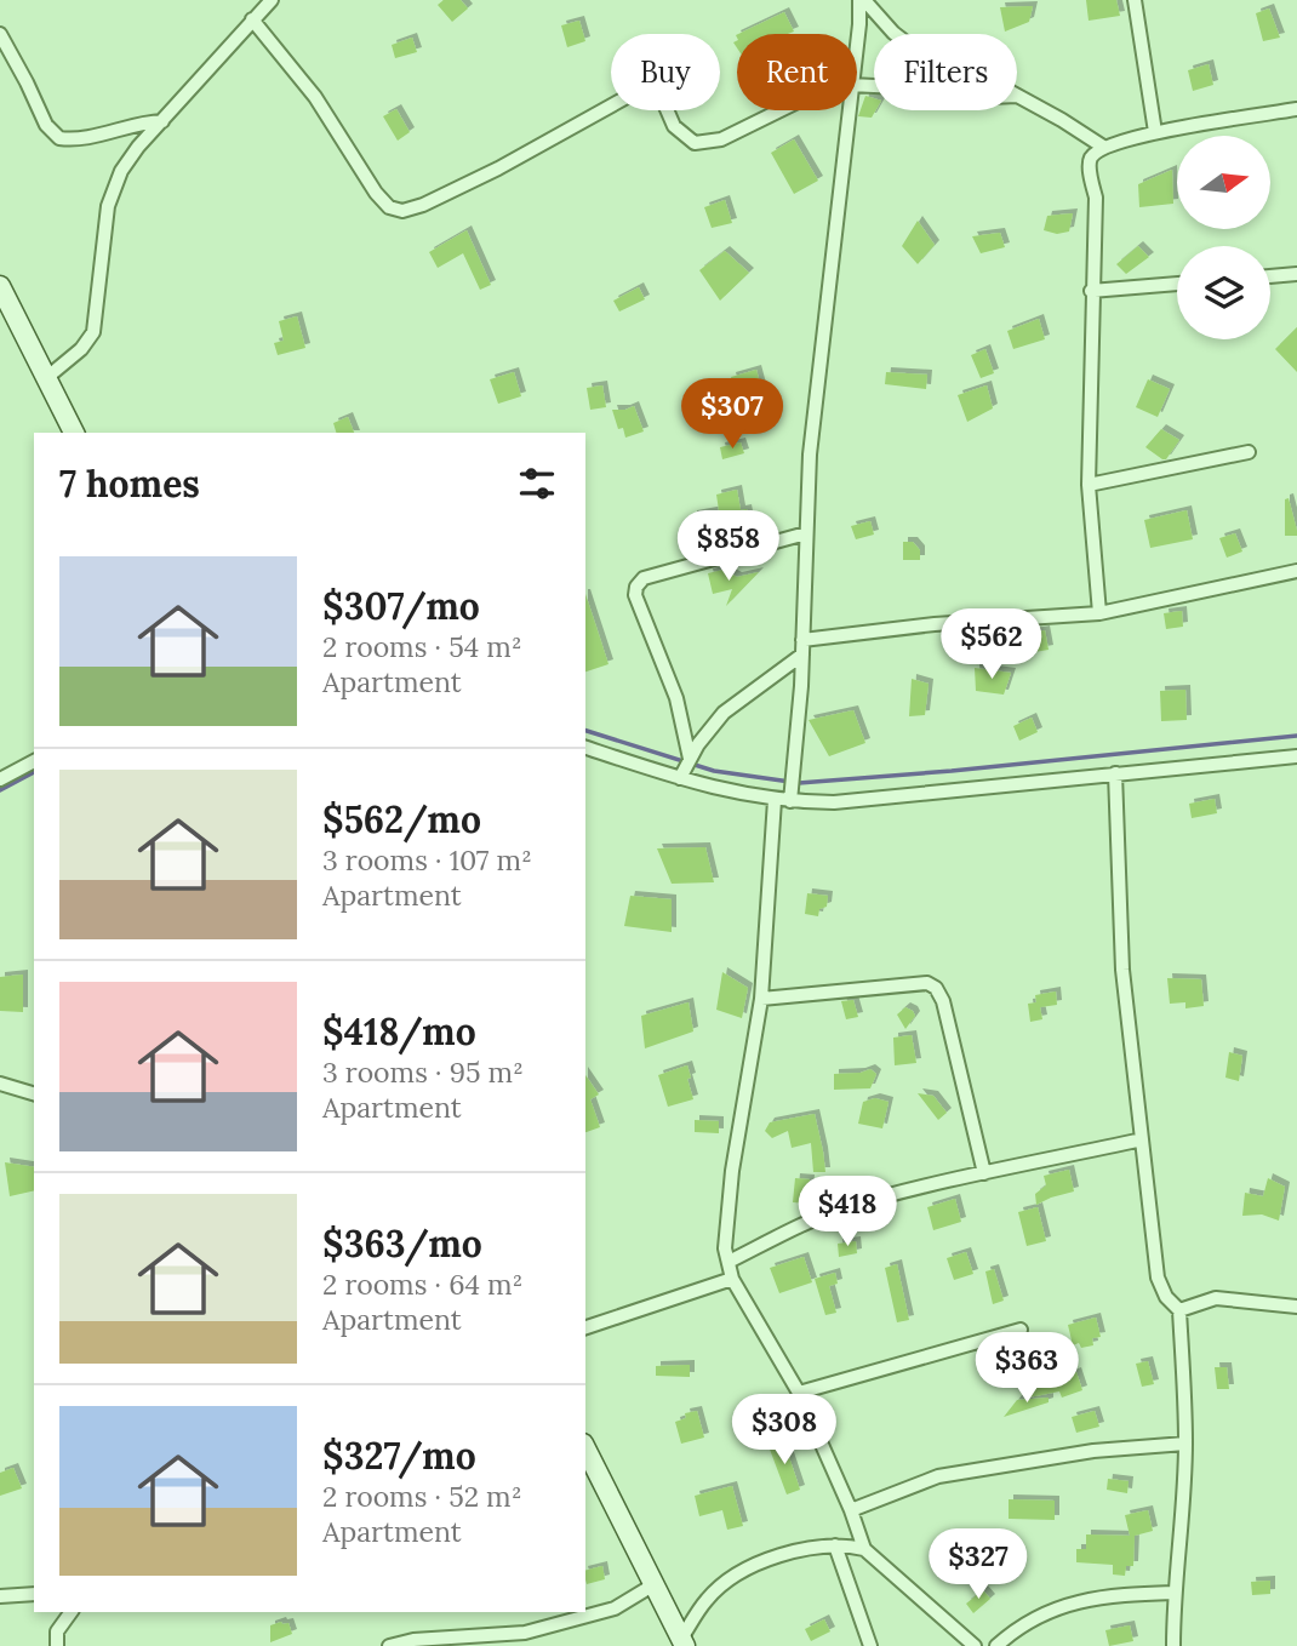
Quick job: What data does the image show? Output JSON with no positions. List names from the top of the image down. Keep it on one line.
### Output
{"north":"right","page":{"chip":["Buy","Rent","Filters"],"price":["$307","$858","$562","$418","$363","$308","$327"],"heading":"7 homes","list":[{"name":"$307/mo","note":"2 rooms · 54 m² · Apartment"},{"name":"$562/mo","note":"3 rooms · 107 m² · Apartment"},{"name":"$418/mo","note":"3 rooms · 95 m² · Apartment"},{"name":"$363/mo","note":"2 rooms · 64 m² · Apartment"},{"name":"$327/mo","note":"2 rooms · 52 m² · Apartment"}]}}
